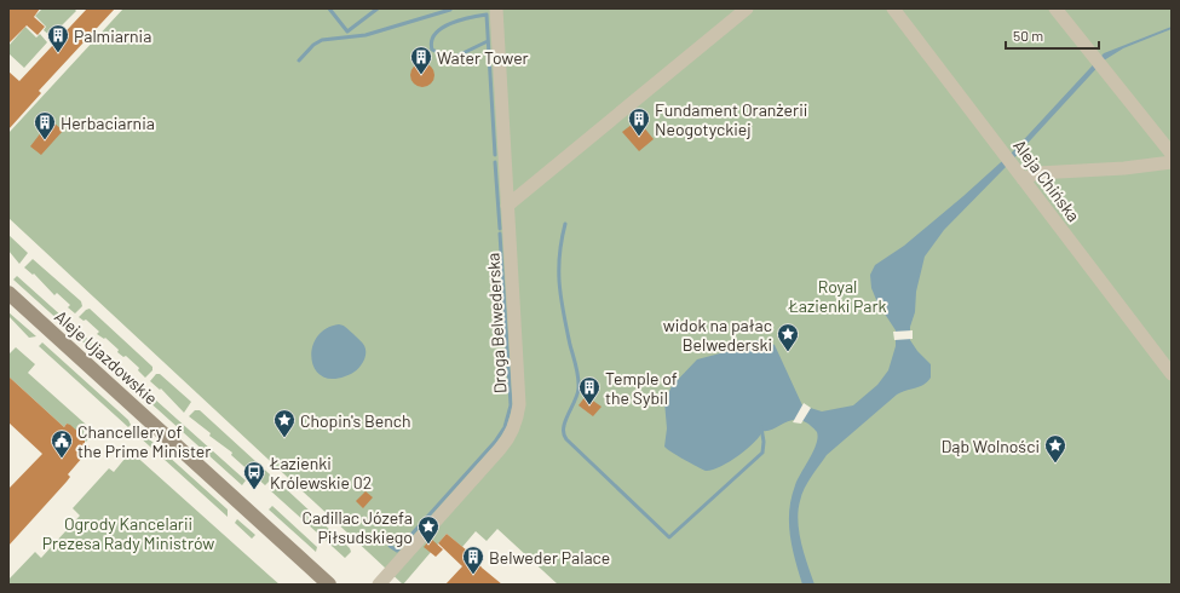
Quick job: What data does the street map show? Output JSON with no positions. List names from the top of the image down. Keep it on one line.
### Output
{"streets":{"street":["Aleja Chińska","Droga Belwederska","Aleje Ujazdowskie"]},"parks":["Royal Łazienki Park","Ogrody Kancelarii Prezesa Rady Ministrów"],"places":{"building":["Palmiarnia","Water Tower","Fundament Oranżerii Neogotyckiej","Herbaciarnia","Temple of the Sybil","Belweder Palace"],"place":["widok na pałac Belwederski","Chopin's Bench","Dąb Wolności","Cadillac Józefa Piłsudskiego"],"public building":["Chancellery of the Prime Minister"],"bus stop":["Łazienki Królewskie 02"]},"scale_bar":"50 m"}
